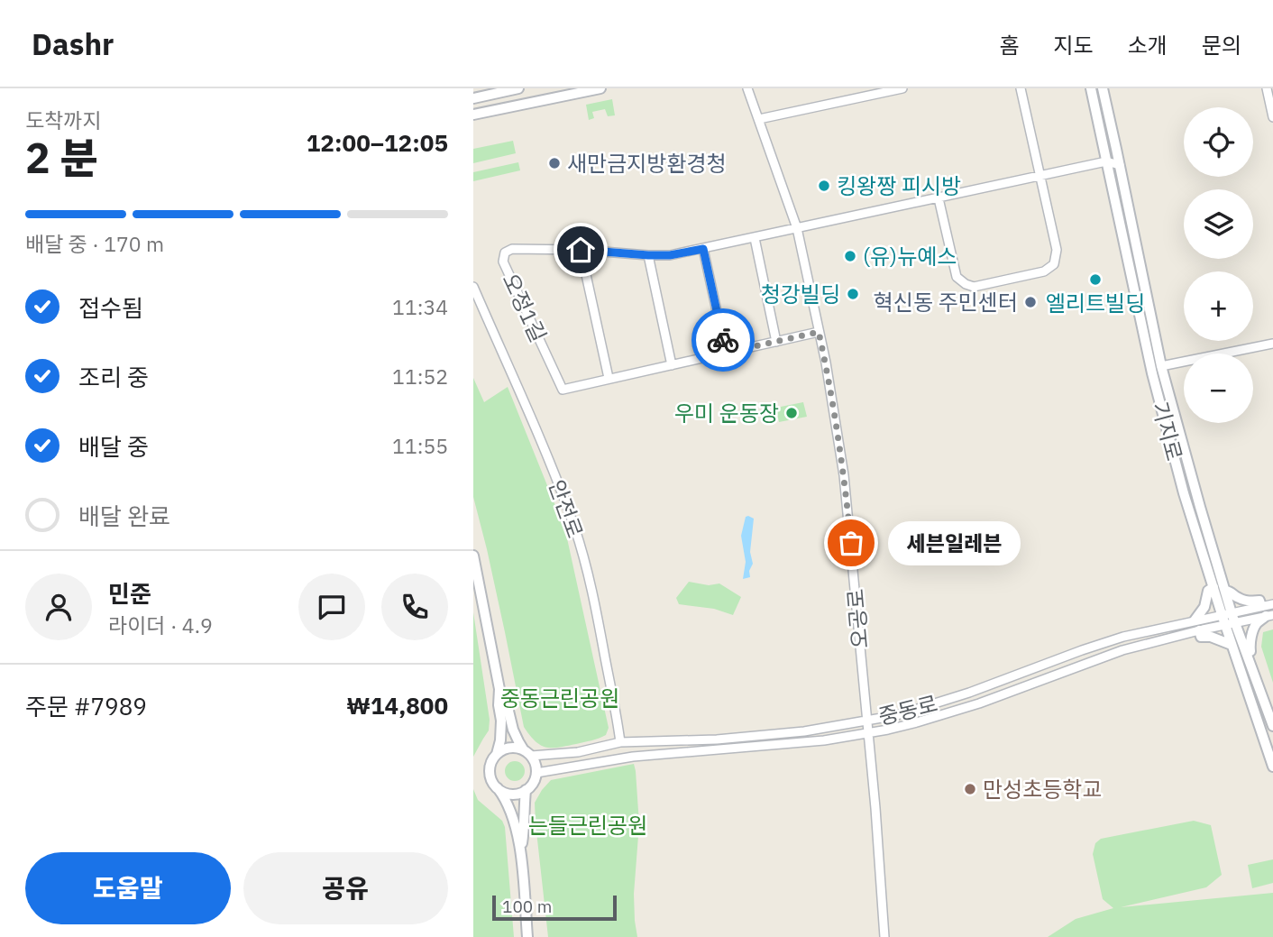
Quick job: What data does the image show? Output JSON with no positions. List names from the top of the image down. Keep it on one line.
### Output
{"streets":{"street":["오정1길","기지로","안전로","오공로","중동로"]},"crossings":[["오정1길","오공로"],["기지로","중동로"],["안전로","중동로"],["오공로","중동로"]],"parks":["중동근린공원","는들근린공원"],"places":["새만금지방환경청","킹왕짱 피시방","(유)뉴예스","엘리트빌딩","청강빌딩","혁신동 주민센터","우미 운동장","세븐일레븐","만성초등학교"],"scale_bar":"100 m","page":{"header":"Dashr","nav":["홈","지도","소개","문의"],"heading":["2 분","도착까지","12:00–12:05"],"panel":["민준","라이더 · 4.9","주문 #7989","₩14,800"],"map_buttons":["+","−"],"bar":"배달 중 · 170 m","list":[["접수됨","11:34"],["조리 중","11:52"],["배달 중","11:55"],"배달 완료"],"bubble":"세븐일레븐","buttons":["도움말","공유"],"scale":"100 m"}}
